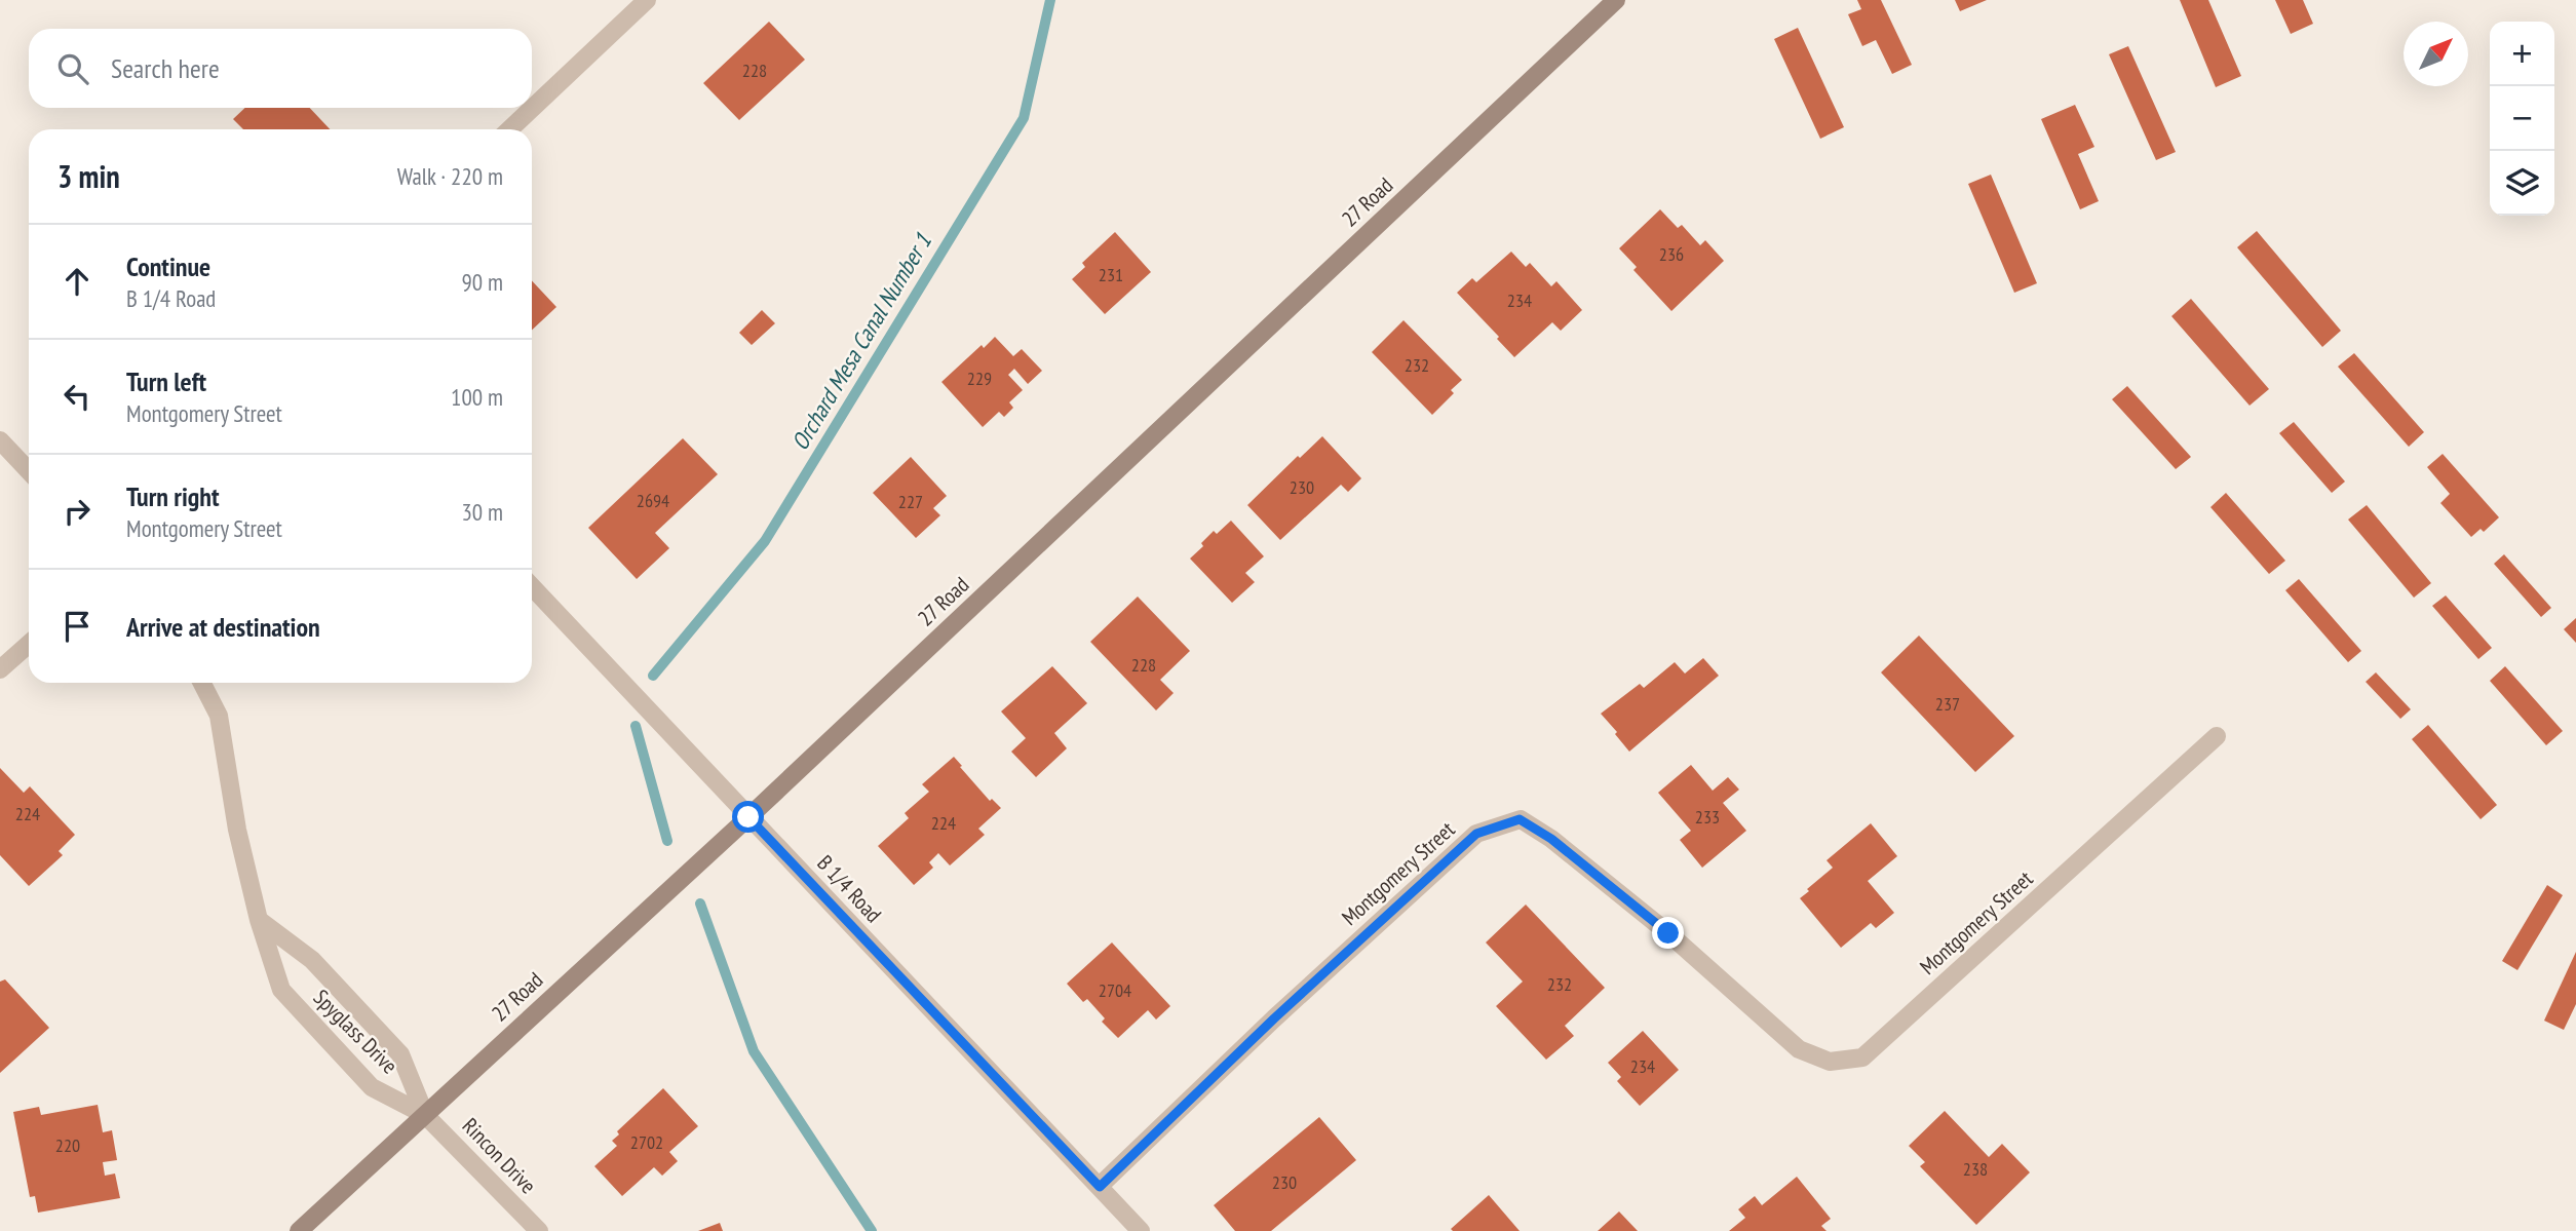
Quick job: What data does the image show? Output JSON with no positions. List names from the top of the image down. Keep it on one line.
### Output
{"streets":{"street":["27 Road","Montgomery Street","B 1/4 Road","Spyglass Drive","Rincon Drive"]},"crossings":[["27 Road","B 1/4 Road"],["27 Road","Spyglass Drive"],["27 Road","Rincon Drive"],["Montgomery Street","B 1/4 Road"],["Spyglass Drive","Rincon Drive"]],"water":["Orchard Mesa Canal Number 1"],"house_numbers":["228","236","231","234","232","229","230","2694","227","228","237","224","233","224","232","2704","234","2702","220","238","230"],"north":"top right","page":{"map_buttons":["+","−"],"search":"Search here","heading":["3 min","Walk · 220 m"],"list":[["Continue","B 1/4 Road","90 m"],["Turn left","Montgomery Street","100 m"],["Turn right","Montgomery Street","30 m"],"Arrive at destination"]}}
